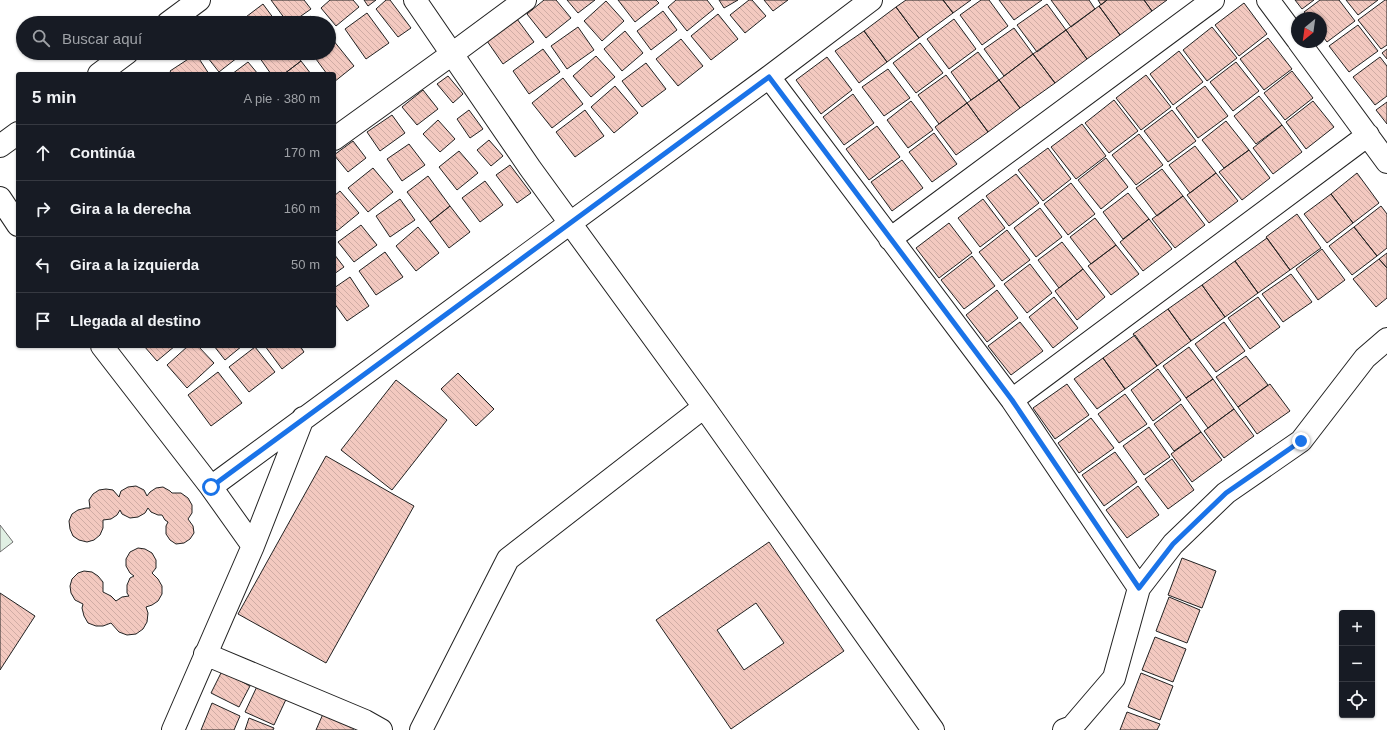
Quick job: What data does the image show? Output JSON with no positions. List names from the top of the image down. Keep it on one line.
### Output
{"north":"bottom left","page":{"search":"Buscar aquí","heading":["5 min","A pie · 380 m"],"list":[["Continúa","170 m"],["Gira a la derecha","160 m"],["Gira a la izquierda","50 m"],"Llegada al destino"],"map_buttons":["+","−"]}}
